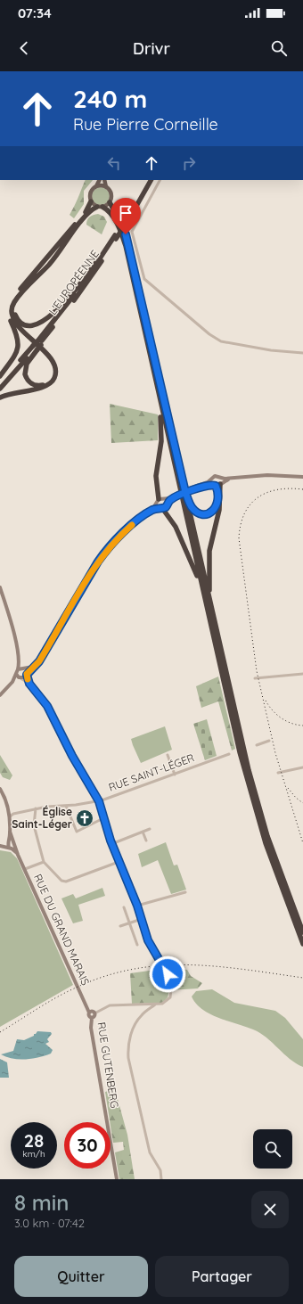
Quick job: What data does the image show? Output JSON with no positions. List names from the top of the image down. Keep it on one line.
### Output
{"streets":{"highway":["L'EUROPÉENNE"],"street":["RUE SAINT-LÉGER","RUE DU GRAND MARAIS","RUE GUTENBERG"]},"crossings":[["RUE DU GRAND MARAIS","RUE GUTENBERG"]],"places":{"church":["Église Saint-Léger"]},"page":{"status":"07:34","header":"Drivr","turn":["240 m","Rue Pierre Corneille"],"speed":"28 km/h","limit":"30","heading":["8 min","3.0 km · 07:42"],"buttons":["Quitter","Partager"]}}
